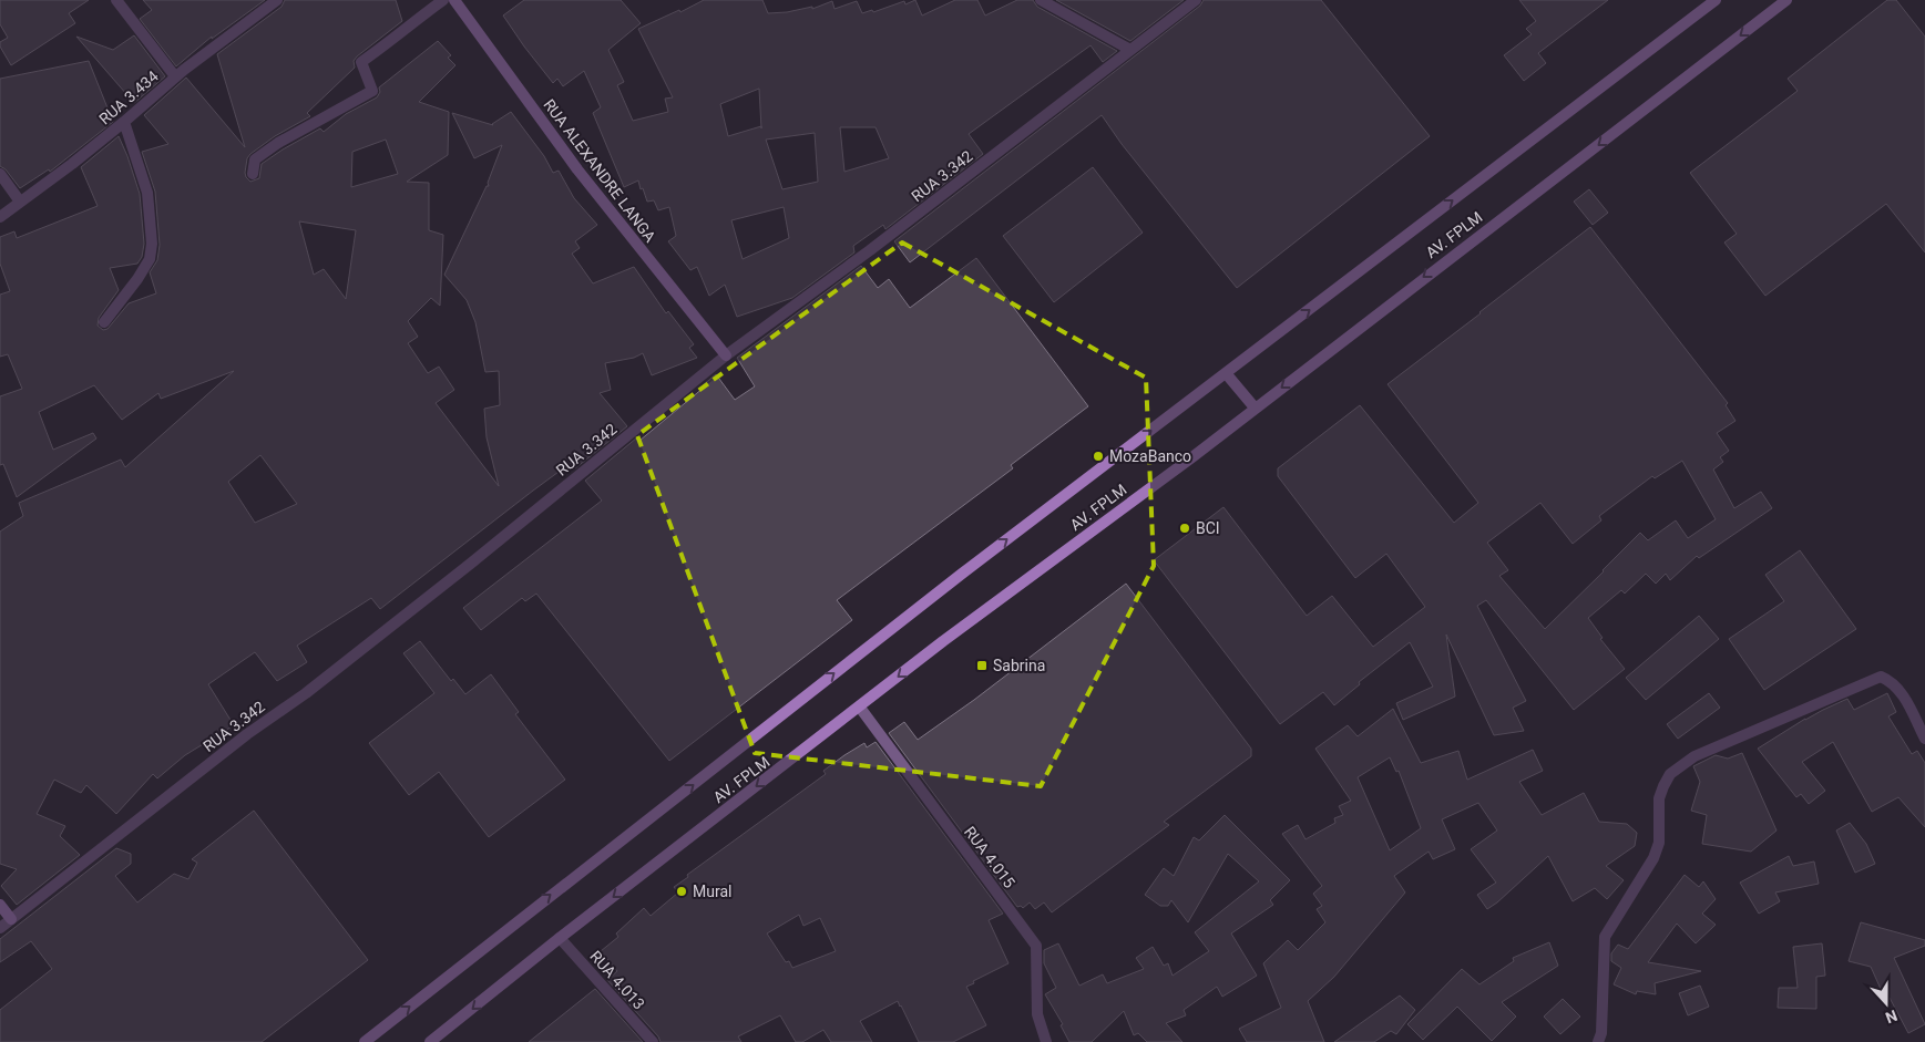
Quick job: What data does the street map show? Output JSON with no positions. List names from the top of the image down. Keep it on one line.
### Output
{"streets":{"main road":["RUA ALEXANDRE LANGA","AV. FPLM"],"street":["RUA 3.434","RUA 3.342","RUA 4.015","RUA 4.013"]},"crossings":[["RUA ALEXANDRE LANGA","RUA 3.342"],["AV. FPLM","RUA 4.015"],["AV. FPLM","RUA 4.013"]],"places":{"other":["MozaBanco","BCI","Mural"],"transit":["Sabrina"]},"north":"bottom"}
